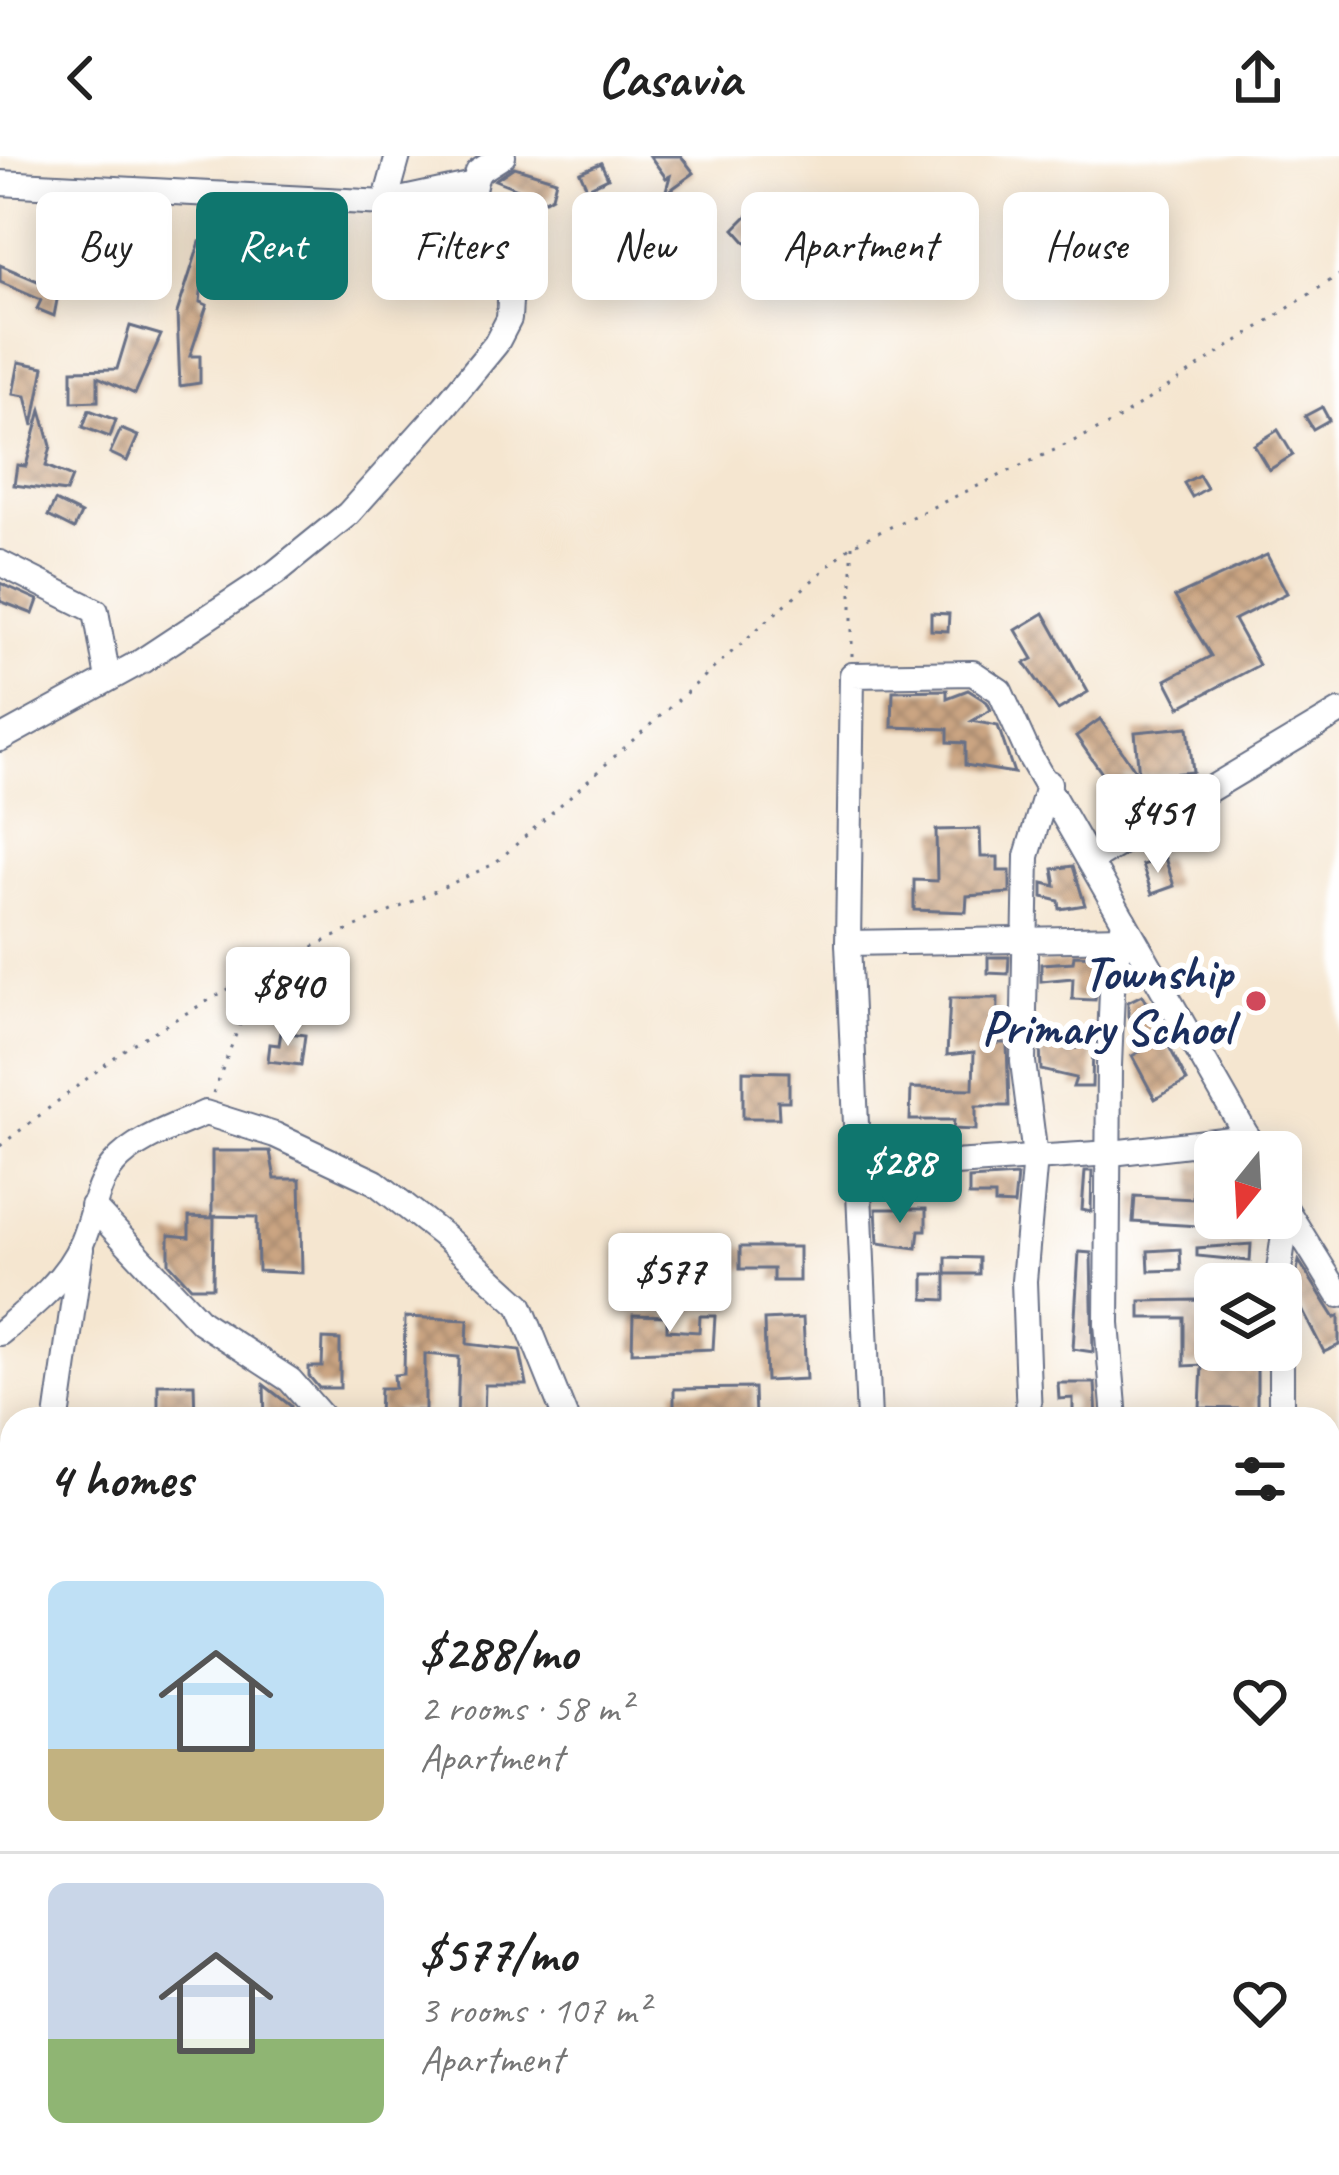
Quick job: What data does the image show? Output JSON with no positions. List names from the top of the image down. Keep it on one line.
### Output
{"places":["Township Primary School"],"north":"bottom","page":{"header":"Casavia","chip":["Buy","Rent","Filters","New","Apartment","House"],"price":["$451","$840","$288","$577"],"heading":"4 homes","list":[{"name":"$288/mo","note":"2 rooms · 58 m² · Apartment"},{"name":"$577/mo","note":"3 rooms · 107 m² · Apartment"}]}}
